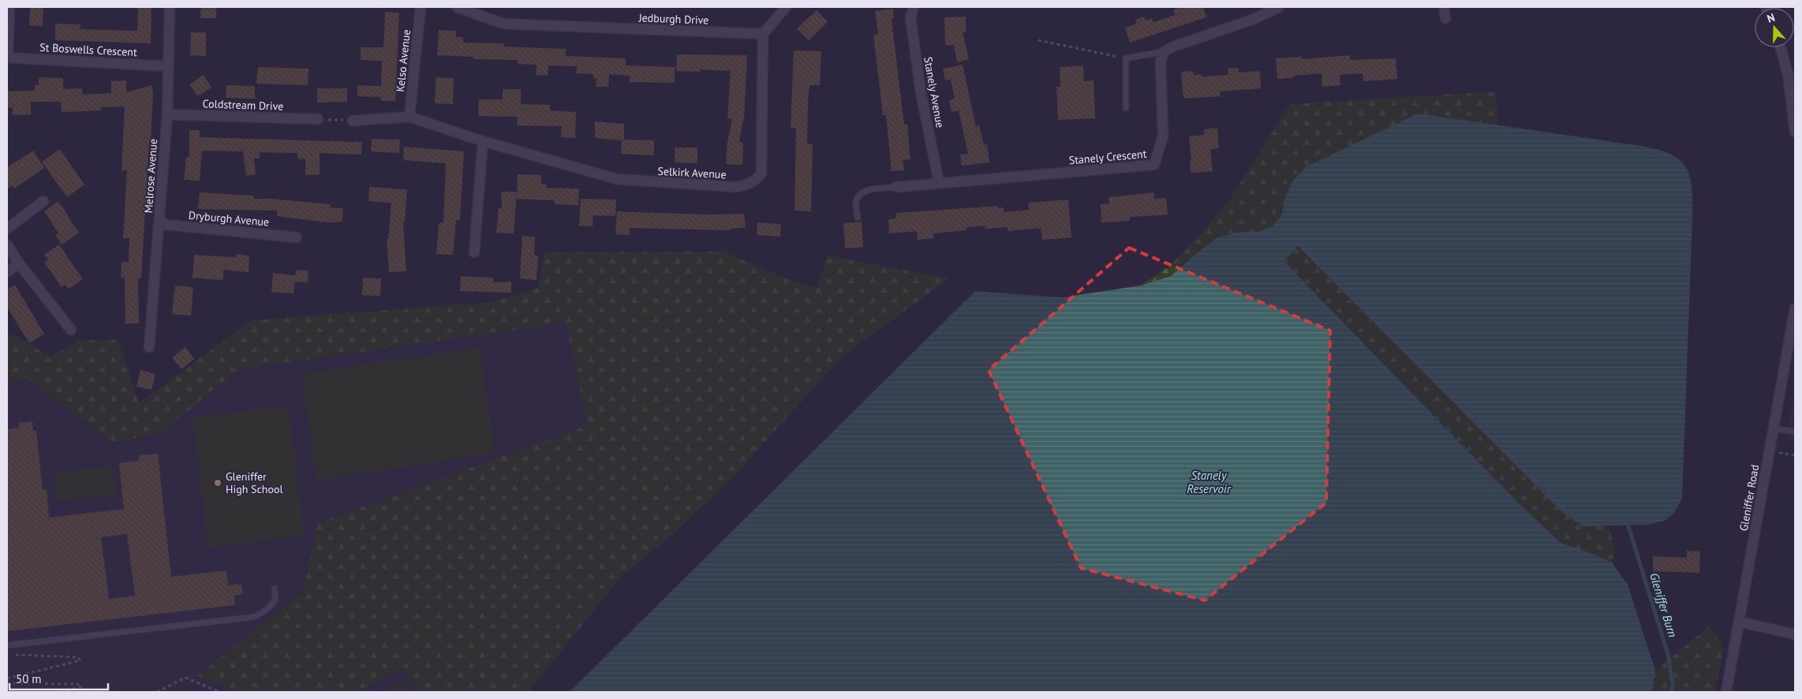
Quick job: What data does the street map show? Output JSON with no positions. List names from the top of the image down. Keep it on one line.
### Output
{"streets":{"street":["Jedburgh Drive","St Boswells Crescent","Kelso Avenue","Stanely Avenue","Coldstream Drive","Stanely Crescent","Selkirk Avenue","Melrose Avenue","Dryburgh Avenue","Gleniffer Road"]},"crossings":[["Jedburgh Drive","Selkirk Avenue"],["St Boswells Crescent","Melrose Avenue"],["Kelso Avenue","Selkirk Avenue"],["Stanely Avenue","Stanely Crescent"],["Coldstream Drive","Melrose Avenue"],["Melrose Avenue","Dryburgh Avenue"]],"water":["Stanely Reservoir","Gleniffer Burn"],"places":["Gleniffer High School"],"scale_bar":"50 m","north":"top"}
